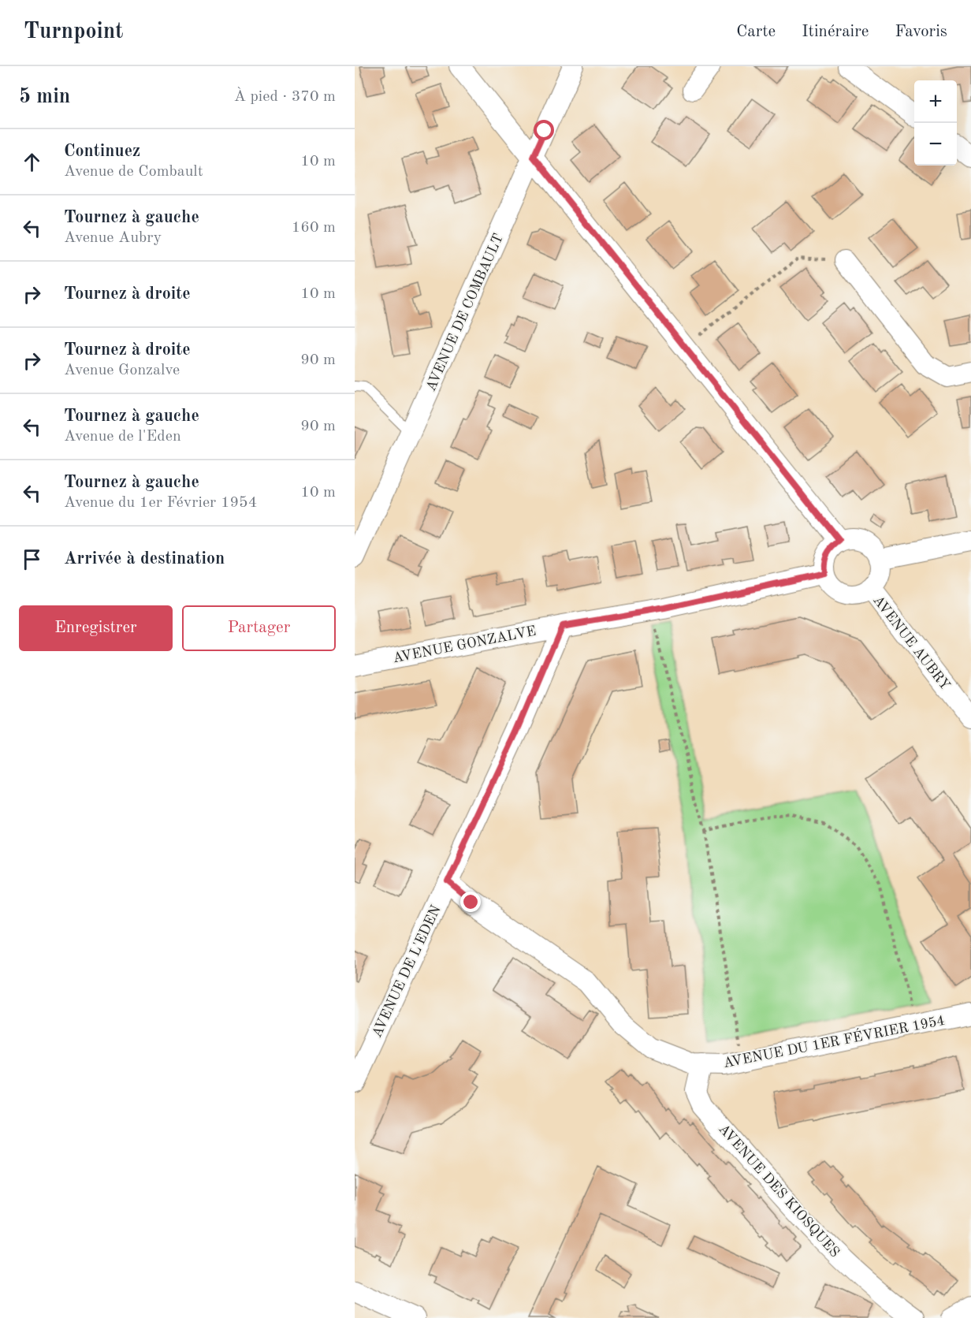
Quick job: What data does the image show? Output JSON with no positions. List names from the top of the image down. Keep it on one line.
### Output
{"streets":{"street":["AVENUE DE COMBAULT","AVENUE AUBRY","AVENUE GONZALVE","AVENUE DE L'EDEN","AVENUE DU 1ER FÉVRIER 1954","AVENUE DES KIOSQUES"]},"crossings":[["AVENUE AUBRY","AVENUE GONZALVE"],["AVENUE GONZALVE","AVENUE DE L'EDEN"],["AVENUE DE L'EDEN","AVENUE DU 1ER FÉVRIER 1954"],["AVENUE DU 1ER FÉVRIER 1954","AVENUE DES KIOSQUES"]],"page":{"header":"Turnpoint","nav":["Carte","Itinéraire","Favoris"],"heading":["5 min","À pied · 370 m"],"map_buttons":["+","−"],"list":[["Continuez","Avenue de Combault","10 m"],["Tournez à gauche","Avenue Aubry","160 m"],["Tournez à droite","10 m"],["Tournez à droite","Avenue Gonzalve","90 m"],["Tournez à gauche","Avenue de l'Eden","90 m"],["Tournez à gauche","Avenue du 1er Février 1954","10 m"],"Arrivée à destination"],"buttons":["Enregistrer","Partager"]}}
